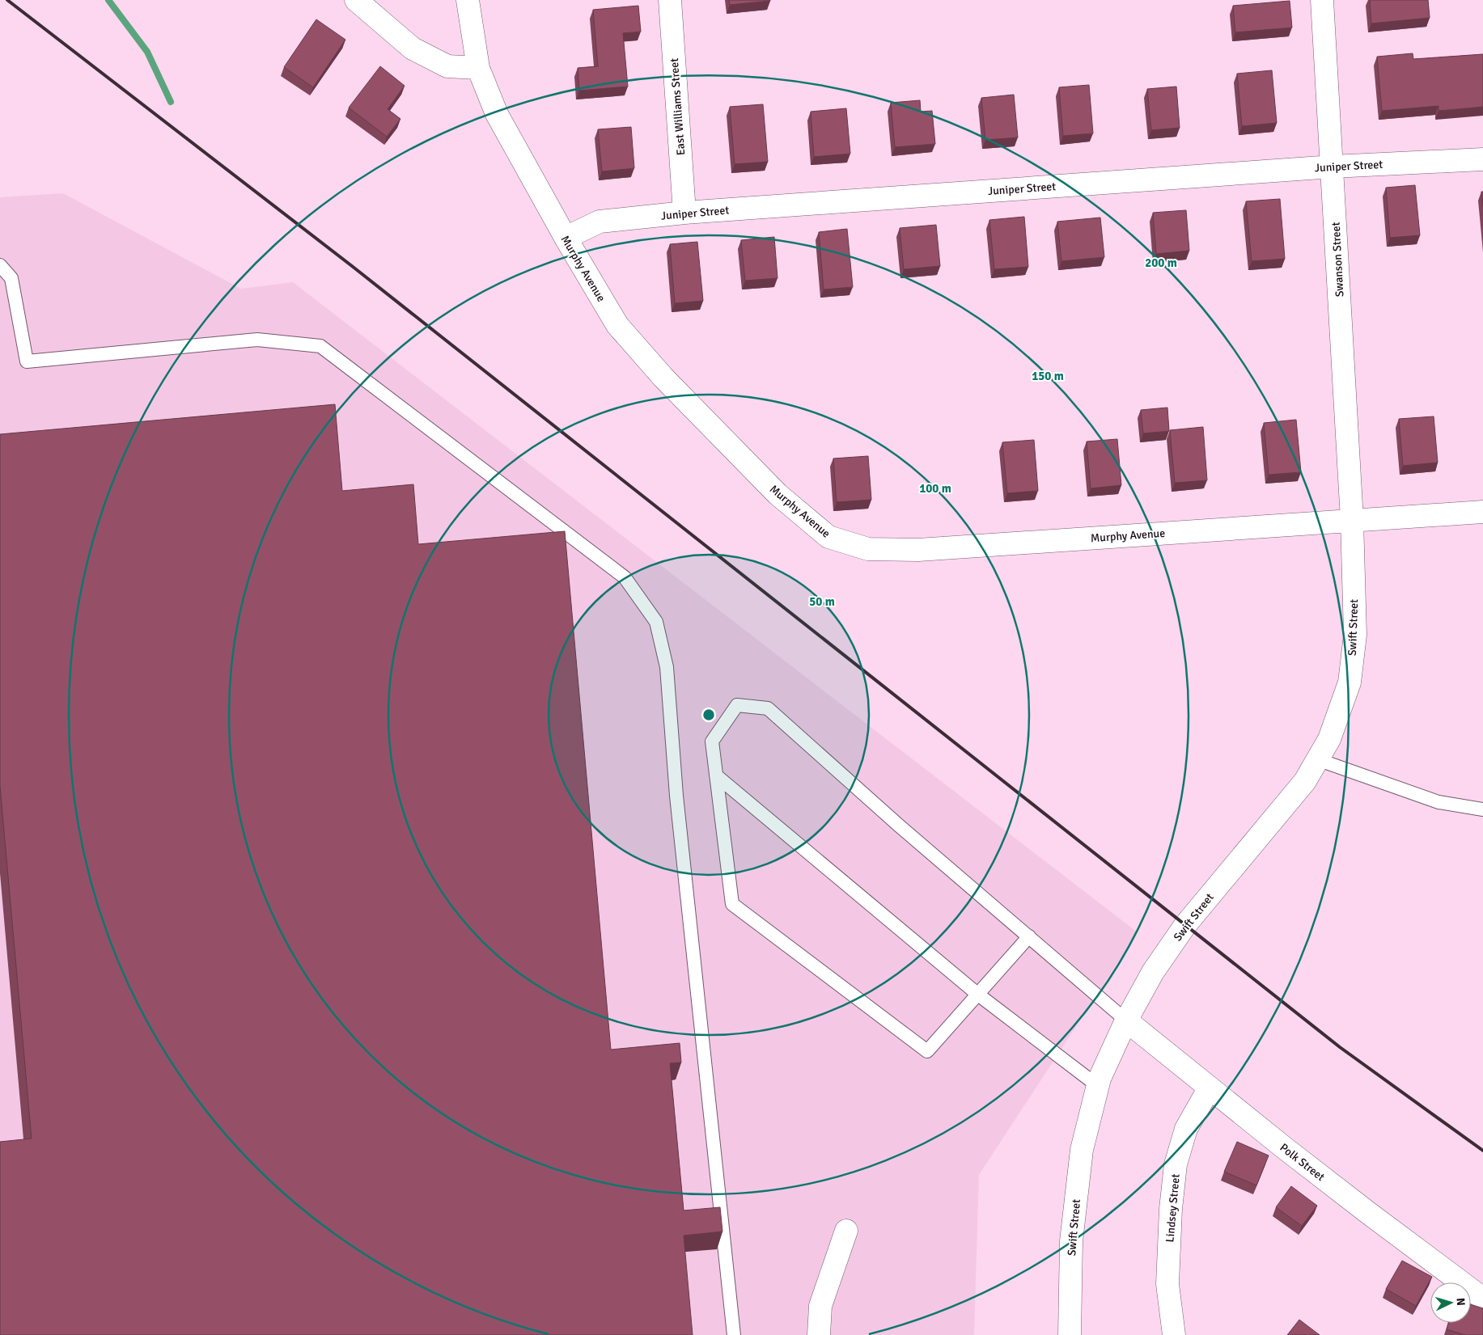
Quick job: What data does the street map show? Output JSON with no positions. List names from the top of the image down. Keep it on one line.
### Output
{"streets":{"street":["East Williams Street","Juniper Street","Swanson Street","Murphy Avenue","Swift Street","Polk Street","Lindsey Street"]},"crossings":[["East Williams Street","Juniper Street"],["Juniper Street","Swanson Street"],["Juniper Street","Murphy Avenue"],["Swanson Street","Murphy Avenue"],["Swanson Street","Swift Street"],["Murphy Avenue","Swift Street"],["Swift Street","Polk Street"],["Polk Street","Lindsey Street"]],"north":"right","rings":["200 m","150 m","100 m","50 m"]}
